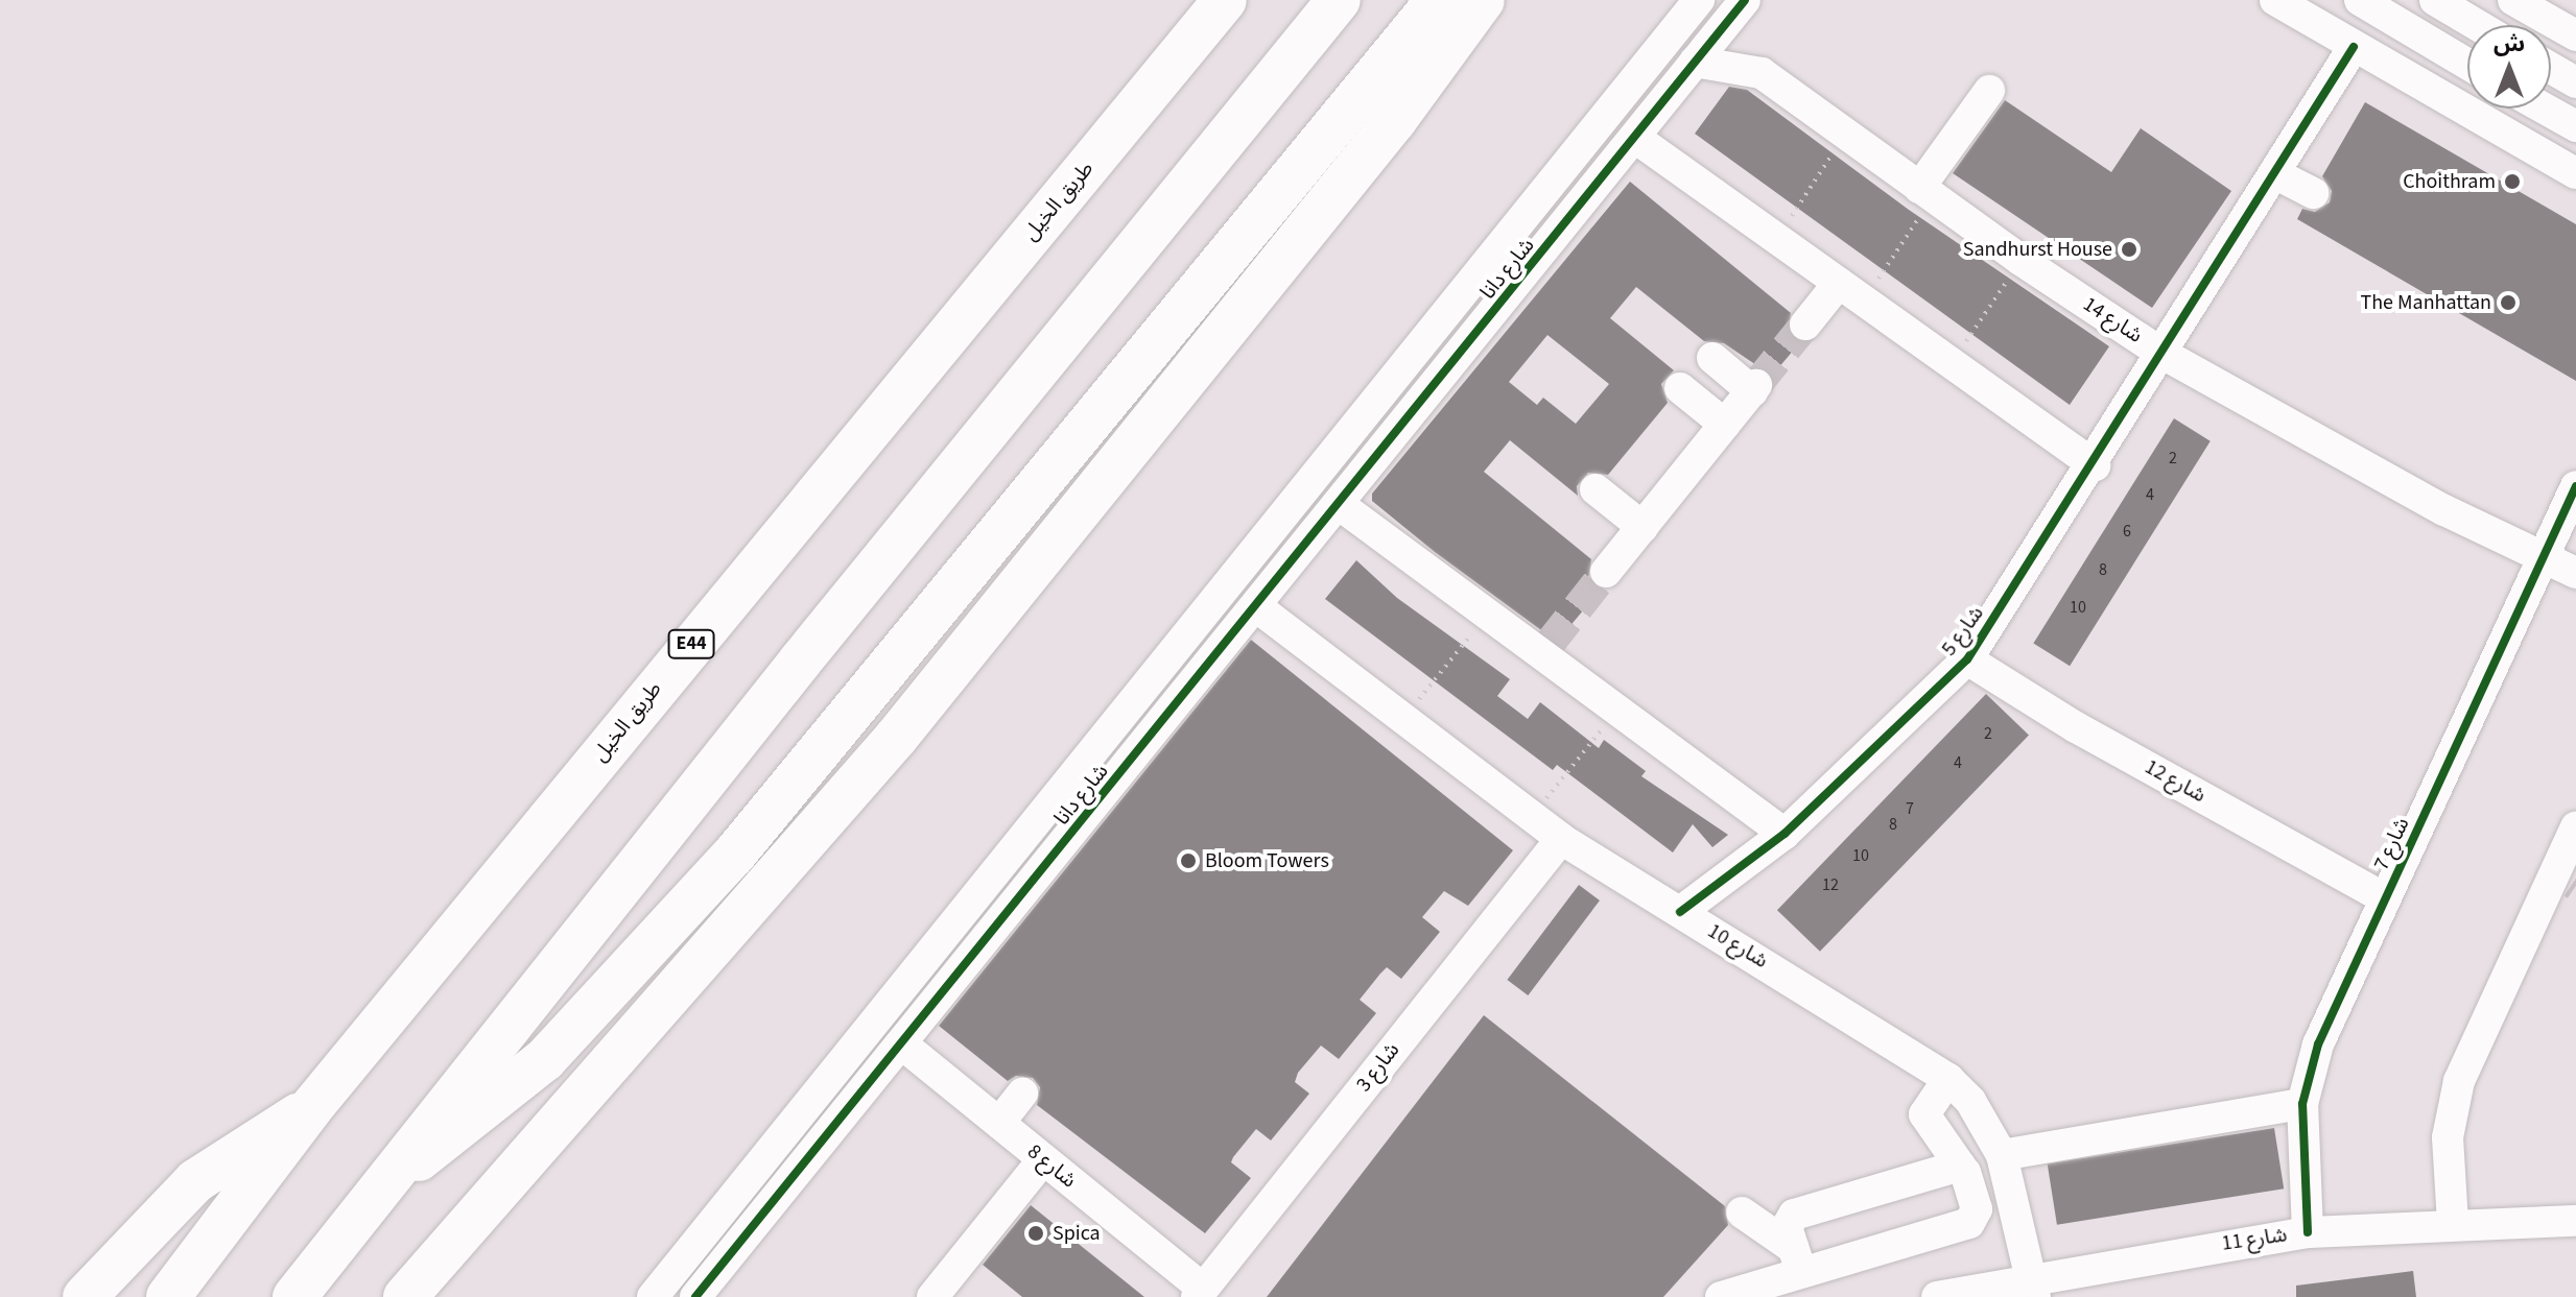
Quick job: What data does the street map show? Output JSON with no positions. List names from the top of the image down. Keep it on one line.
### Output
{"streets":{"highway":["طريق الخيل","E44"],"street":["شارع دانا","شارع 14","شارع 5","شارع 12","شارع 7","شارع 10","شارع 3","شارع 8","شارع 11"]},"crossings":[["شارع دانا","شارع 14"],["شارع دانا","شارع 10"],["شارع دانا","شارع 8"],["شارع 14","شارع 5"],["شارع 14","شارع 7"],["شارع 5","شارع 12"],["شارع 5","شارع 10"],["شارع 12","شارع 7"],["شارع 7","شارع 11"],["شارع 10","شارع 3"],["شارع 10","شارع 11"],["شارع 3","شارع 8"]],"places":["Choithram","Sandhurst House","The Manhattan","Bloom Towers","Spica"],"house_numbers":["2","4","6","8","10","2","4","7","8","10","12"],"north":"top"}
